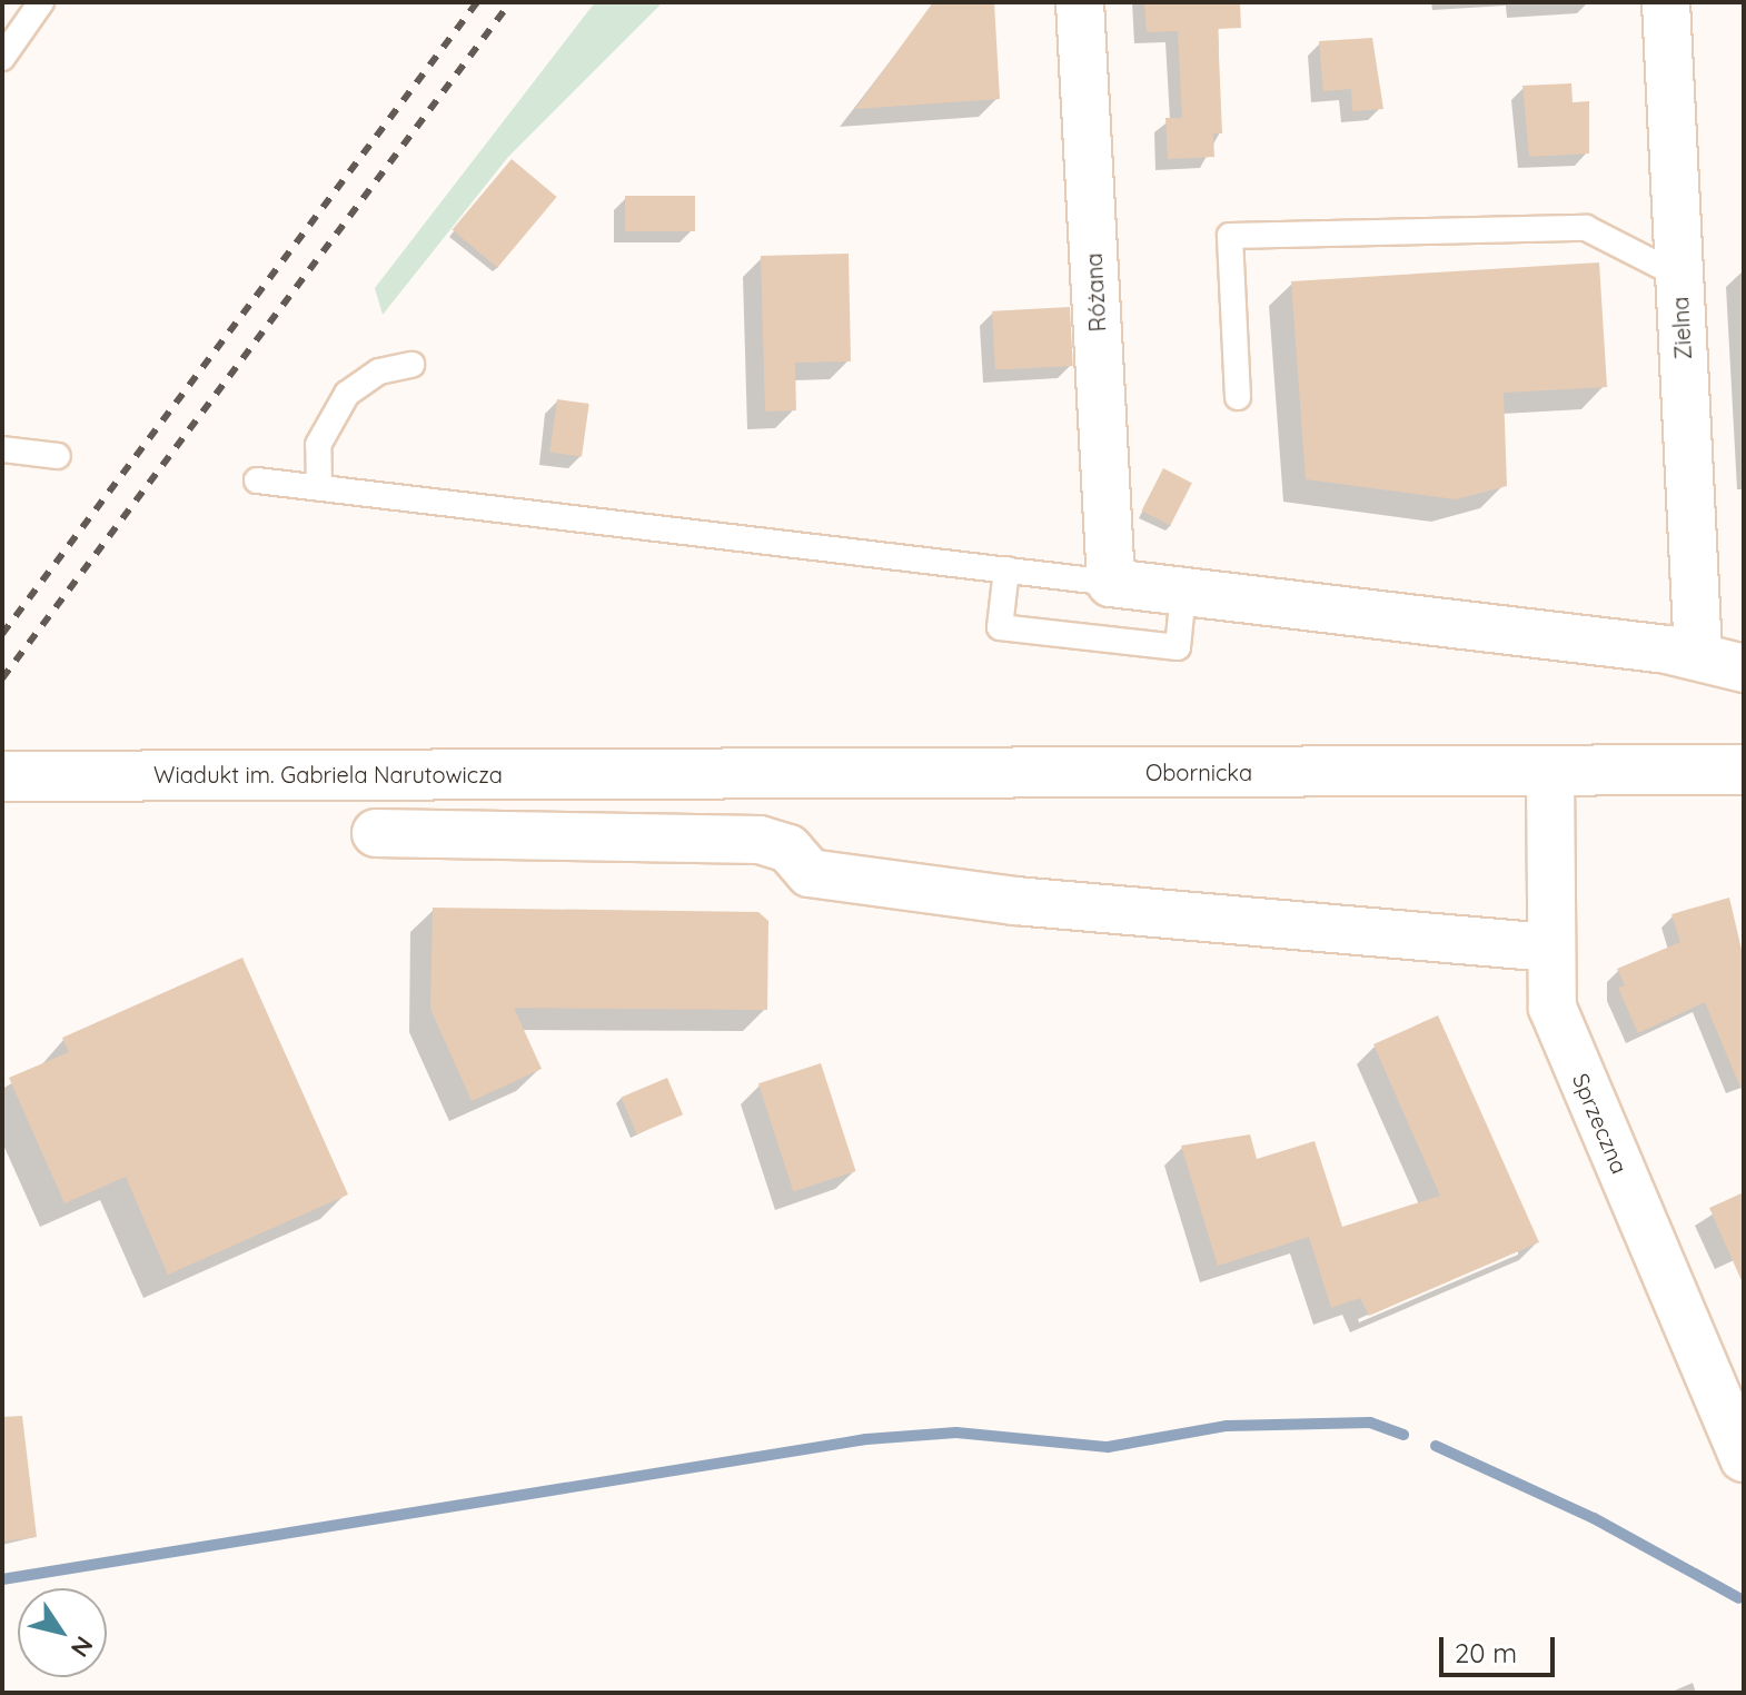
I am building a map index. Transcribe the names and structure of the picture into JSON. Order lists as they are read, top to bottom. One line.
{"streets":{"main road":["Obornicka","Wiadukt im. Gabriela Narutowicza"],"street":["Różana","Zielna","Sprzeczna"]},"crossings":[["Obornicka","Wiadukt im. Gabriela Narutowicza"],["Obornicka","Sprzeczna"]],"scale_bar":"20 m","north":"bottom right"}
